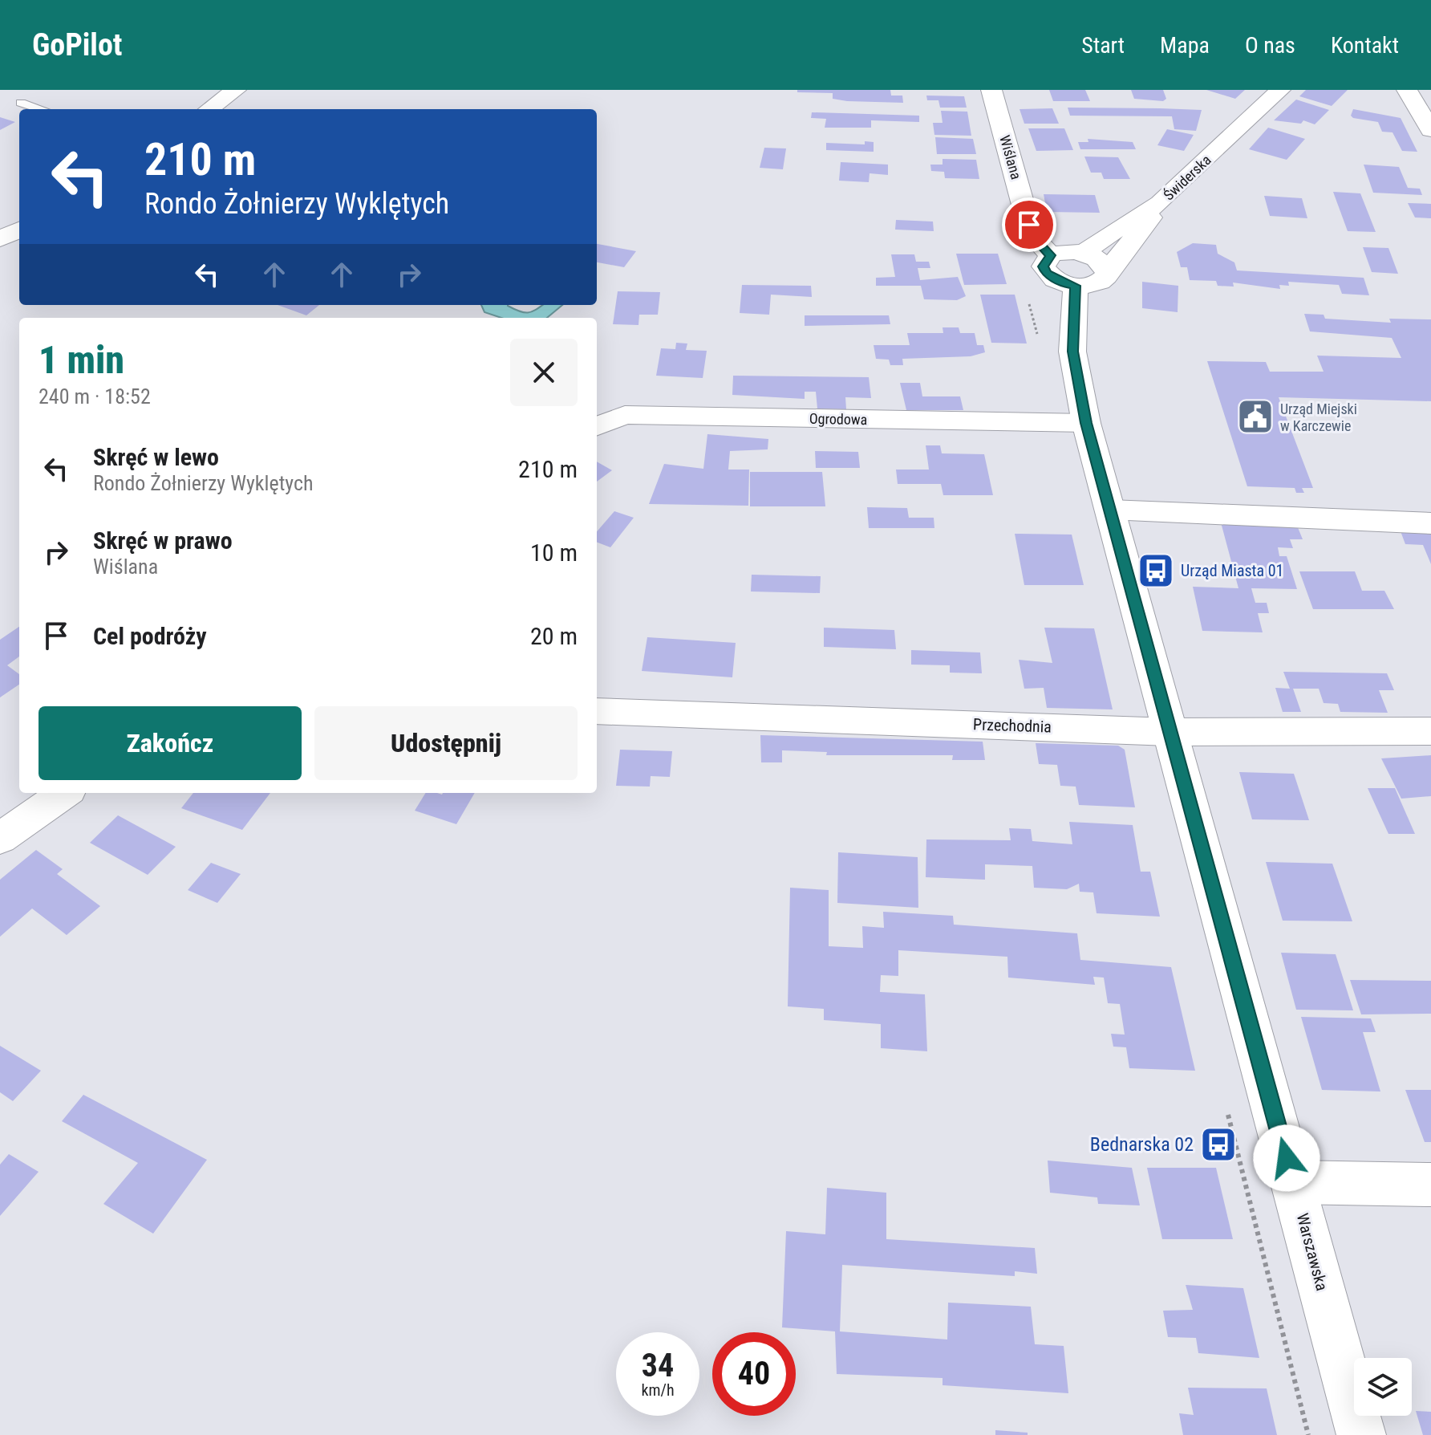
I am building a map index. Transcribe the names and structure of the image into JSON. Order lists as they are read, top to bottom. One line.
{"streets":{"street":["Wiślana","Świderska","Ogrodowa","Przechodnia","Warszawska"]},"crossings":[["Ogrodowa","Warszawska"],["Przechodnia","Warszawska"]],"places":{"public building":["Urząd Miejski w Karczewie"],"bus stop":["Urząd Miasta 01","Bednarska 02"]},"page":{"header":"GoPilot","nav":["Start","Mapa","O nas","Kontakt"],"turn":["210 m","Rondo Żołnierzy Wyklętych"],"heading":["1 min","240 m · 18:52"],"list":[{"name":"Skręć w lewo","note":"Rondo Żołnierzy Wyklętych","value":"210 m"},{"name":"Skręć w prawo","note":"Wiślana","value":"10 m"},{"name":"Cel podróży","value":"20 m"}],"buttons":["Zakończ","Udostępnij"],"speed":"34 km/h","limit":"40"}}
